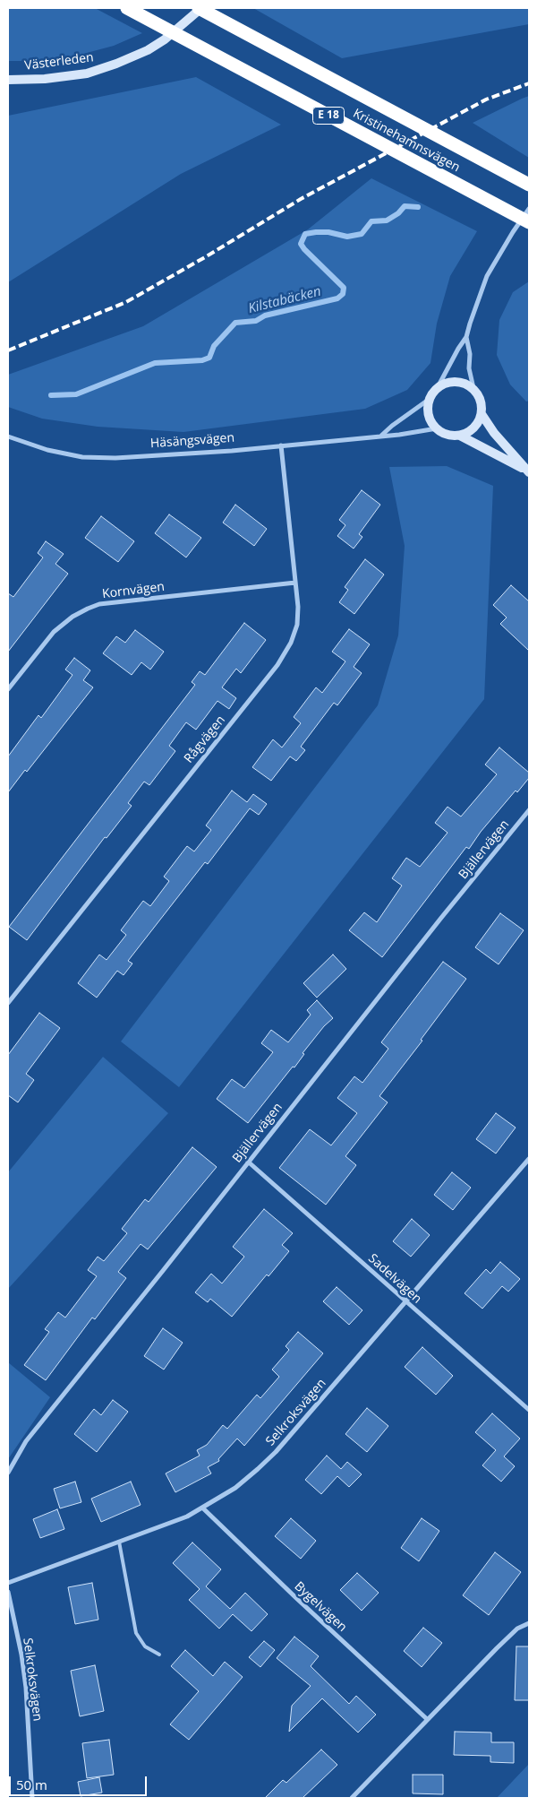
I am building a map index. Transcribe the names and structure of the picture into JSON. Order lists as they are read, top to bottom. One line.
{"streets":{"highway":["E 18","Kristinehamnsvägen"],"street":["Västerleden","Häsängsvägen","Kornvägen","Rågvägen","Bjällervägen","Sadelvägen","Selkroksvägen","Bygelvägen"]},"crossings":[["Västerleden","Kristinehamnsvägen"],["Häsängsvägen","Rågvägen"],["Kornvägen","Rågvägen"],["Bjällervägen","Sadelvägen"],["Sadelvägen","Selkroksvägen"],["Selkroksvägen","Bygelvägen"]],"water":["Kilstabäcken"],"scale_bar":"50 m"}
